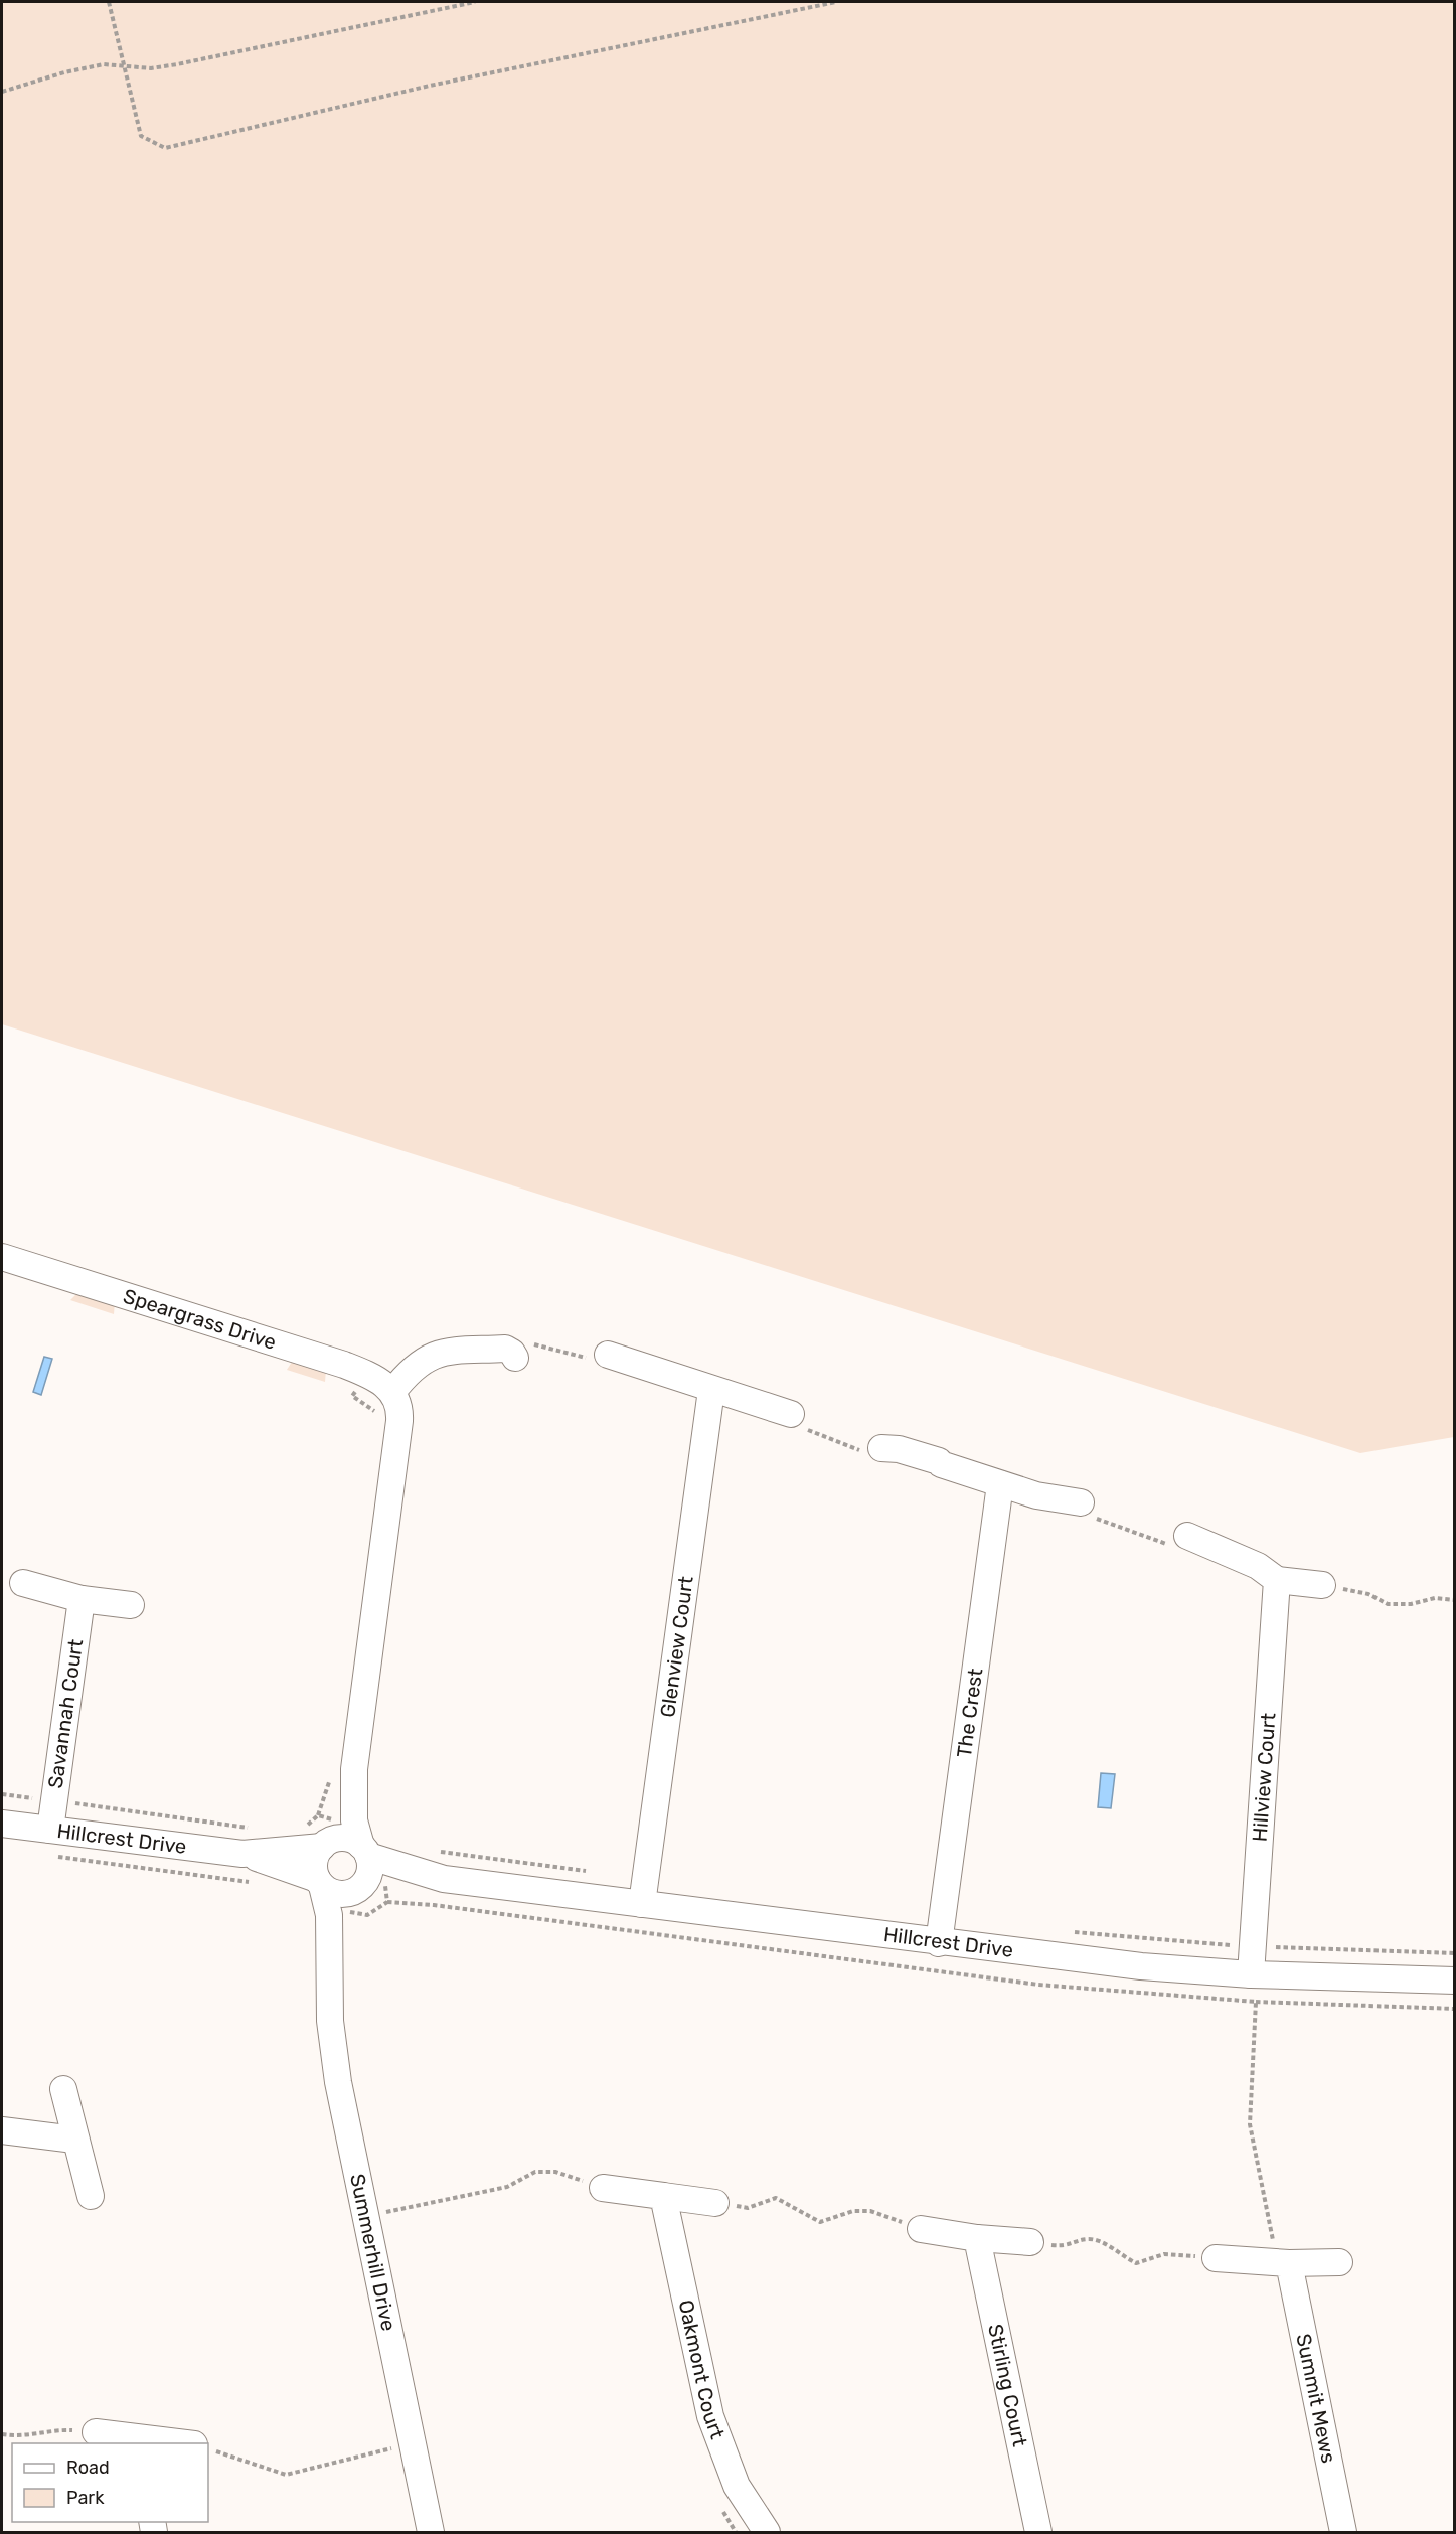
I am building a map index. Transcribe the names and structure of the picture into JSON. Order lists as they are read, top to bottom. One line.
{"streets":{"street":["Speargrass Drive","Glenview Court","Savannah Court","The Crest","Hillview Court","Hillcrest Drive","Summerhill Drive","Oakmont Court","Stirling Court","Summit Mews"]},"crossings":[["Glenview Court","Hillcrest Drive"],["Savannah Court","Hillcrest Drive"],["The Crest","Hillcrest Drive"],["Hillview Court","Hillcrest Drive"],["Hillcrest Drive","Summerhill Drive"]],"legend":["Road","Park"]}
